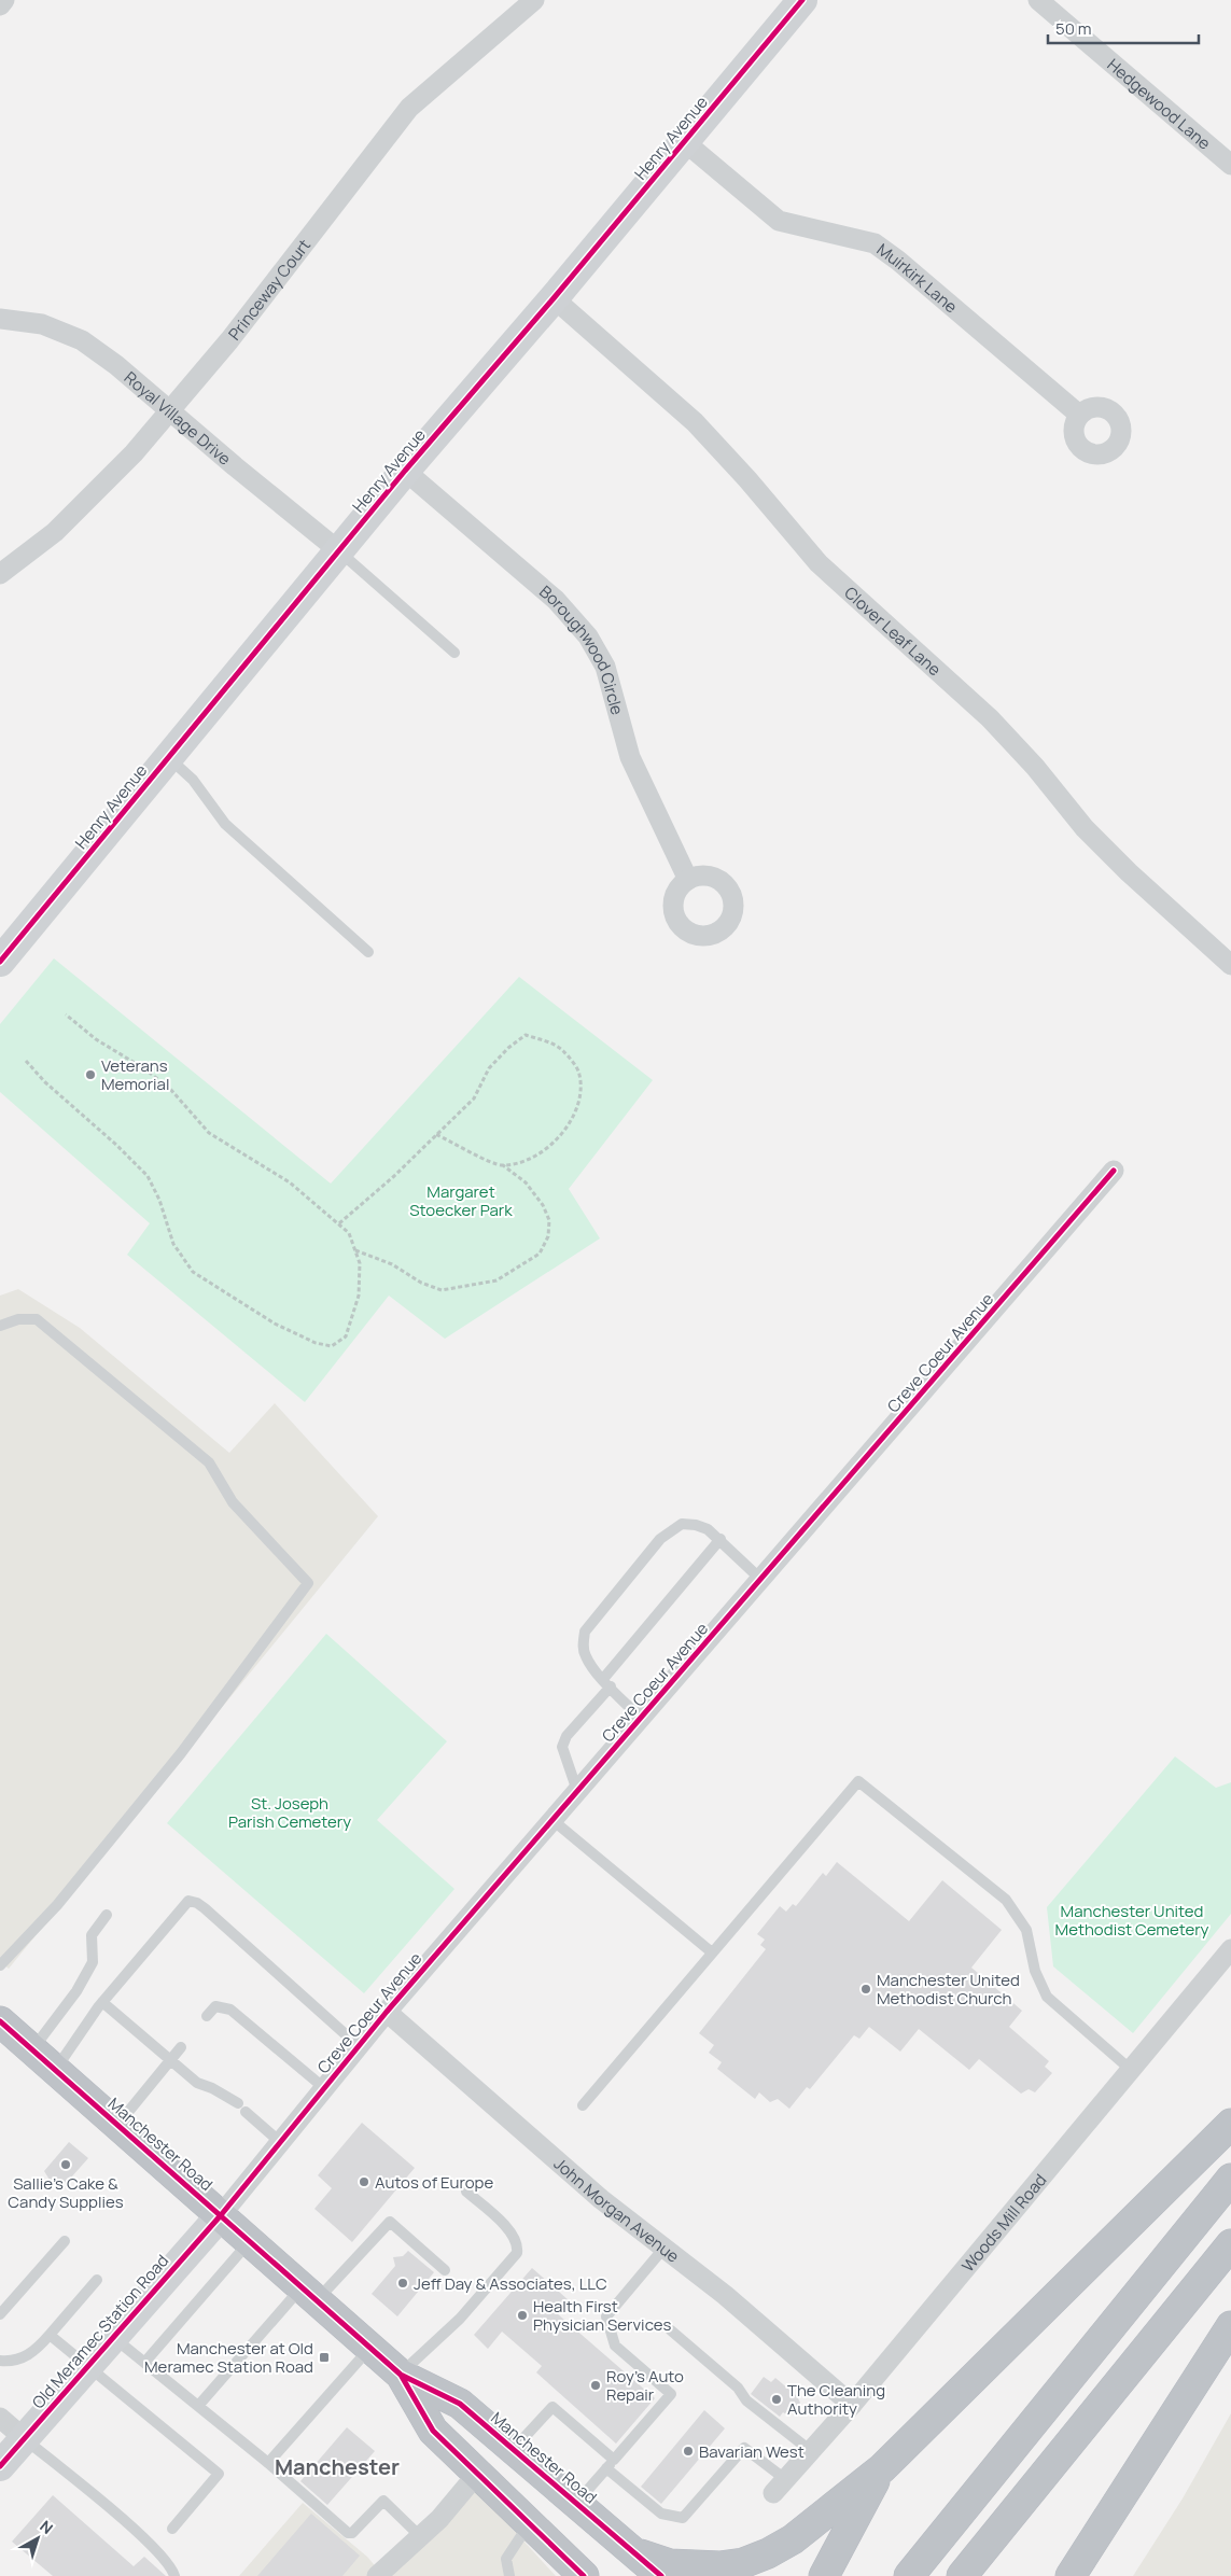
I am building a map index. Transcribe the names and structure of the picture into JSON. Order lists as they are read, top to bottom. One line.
{"streets":{"highway":["Manchester Road"],"street":["Hedgewood Lane","Henry Avenue","Muirkirk Lane","Princeway Court","Royal Village Drive","Clover Leaf Lane","Boroughwood Circle","Creve Coeur Avenue","John Morgan Avenue","Woods Mill Road","Old Meramec Station Road"]},"crossings":[["Henry Avenue","Muirkirk Lane"],["Henry Avenue","Royal Village Drive"],["Henry Avenue","Clover Leaf Lane"],["Henry Avenue","Boroughwood Circle"],["Princeway Court","Royal Village Drive"],["Creve Coeur Avenue","Manchester Road"],["Creve Coeur Avenue","John Morgan Avenue"],["Creve Coeur Avenue","Old Meramec Station Road"],["Manchester Road","Old Meramec Station Road"],["John Morgan Avenue","Woods Mill Road"]],"districts":["Manchester"],"parks":["Margaret Stoecker Park","St. Joseph Parish Cemetery","Manchester United Methodist Cemetery"],"places":{"other":["Veterans Memorial","Manchester United Methodist Church","Sallie's Cake & Candy Supplies","Autos of Europe","Jeff Day & Associates, LLC","Health First Physician Services","Roy's Auto Repair","The Cleaning Authority","Bavarian West"],"transit":["Manchester at Old Meramec Station Road"]},"scale_bar":"50 m","north":"top right"}
